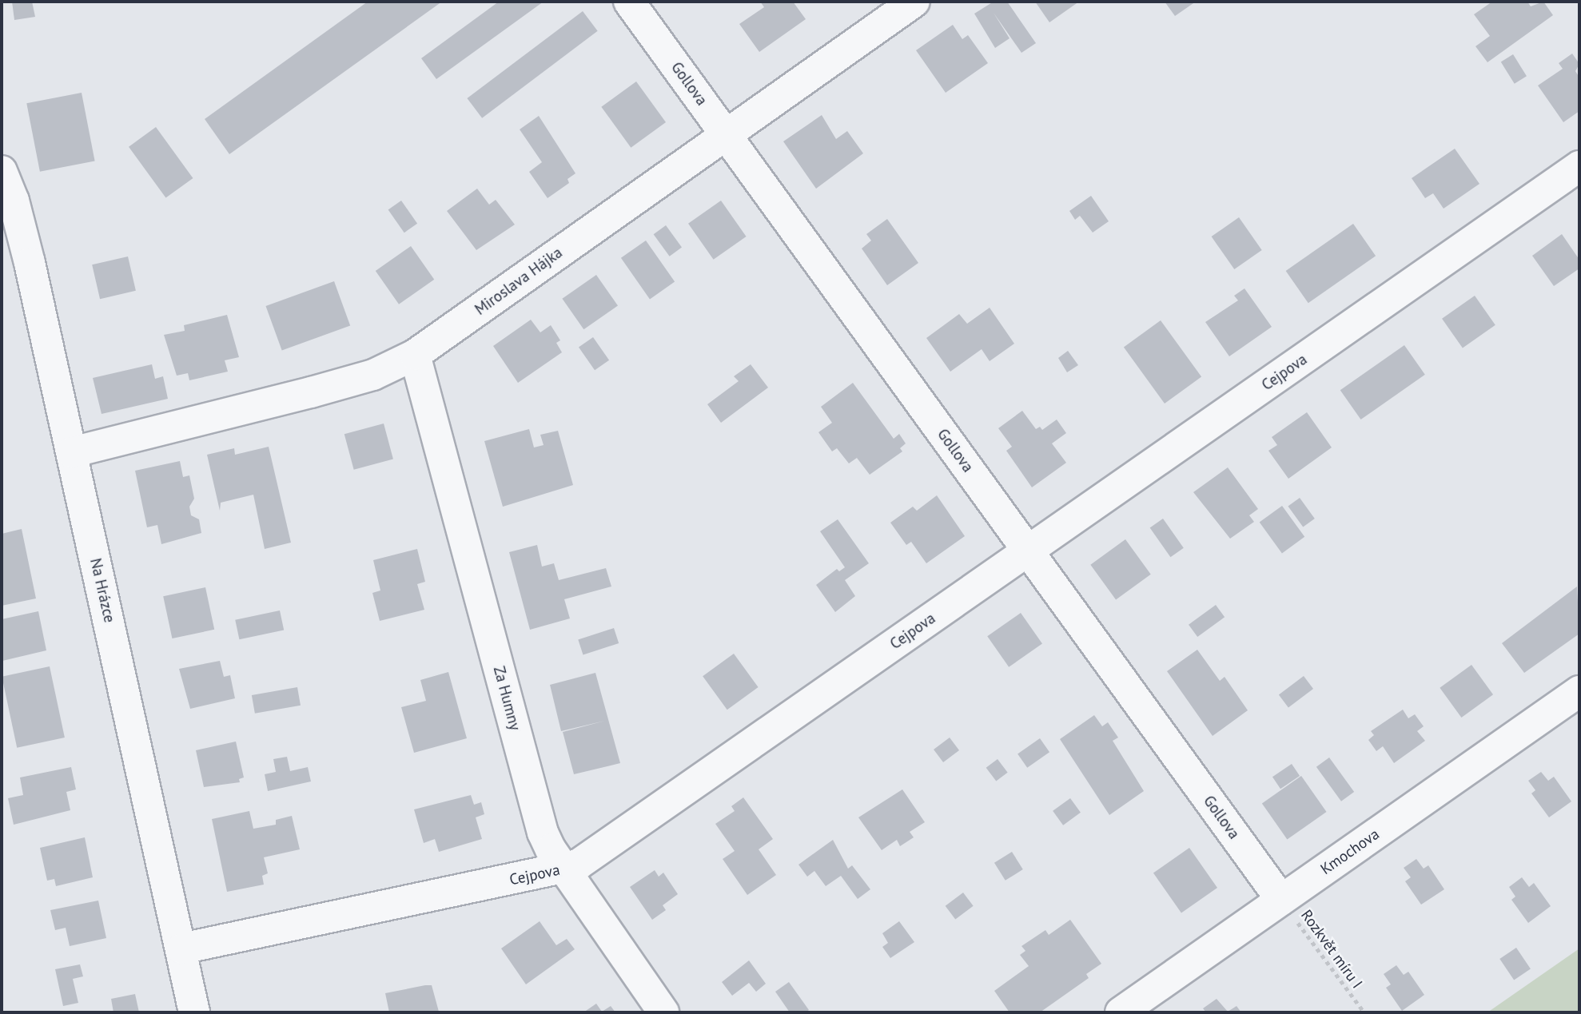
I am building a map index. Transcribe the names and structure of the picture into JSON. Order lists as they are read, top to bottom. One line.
{"streets":{"street":["Gollova","Miroslava Hájka","Cejpova","Na Hrázce","Za Humny","Kmochova"],"path":["Rozkvět míru I"]},"crossings":[["Gollova","Miroslava Hájka"],["Gollova","Cejpova"],["Gollova","Kmochova"],["Gollova","Rozkvět míru I"],["Miroslava Hájka","Na Hrázce"],["Miroslava Hájka","Za Humny"],["Cejpova","Na Hrázce"],["Cejpova","Za Humny"],["Kmochova","Rozkvět míru I"]]}
